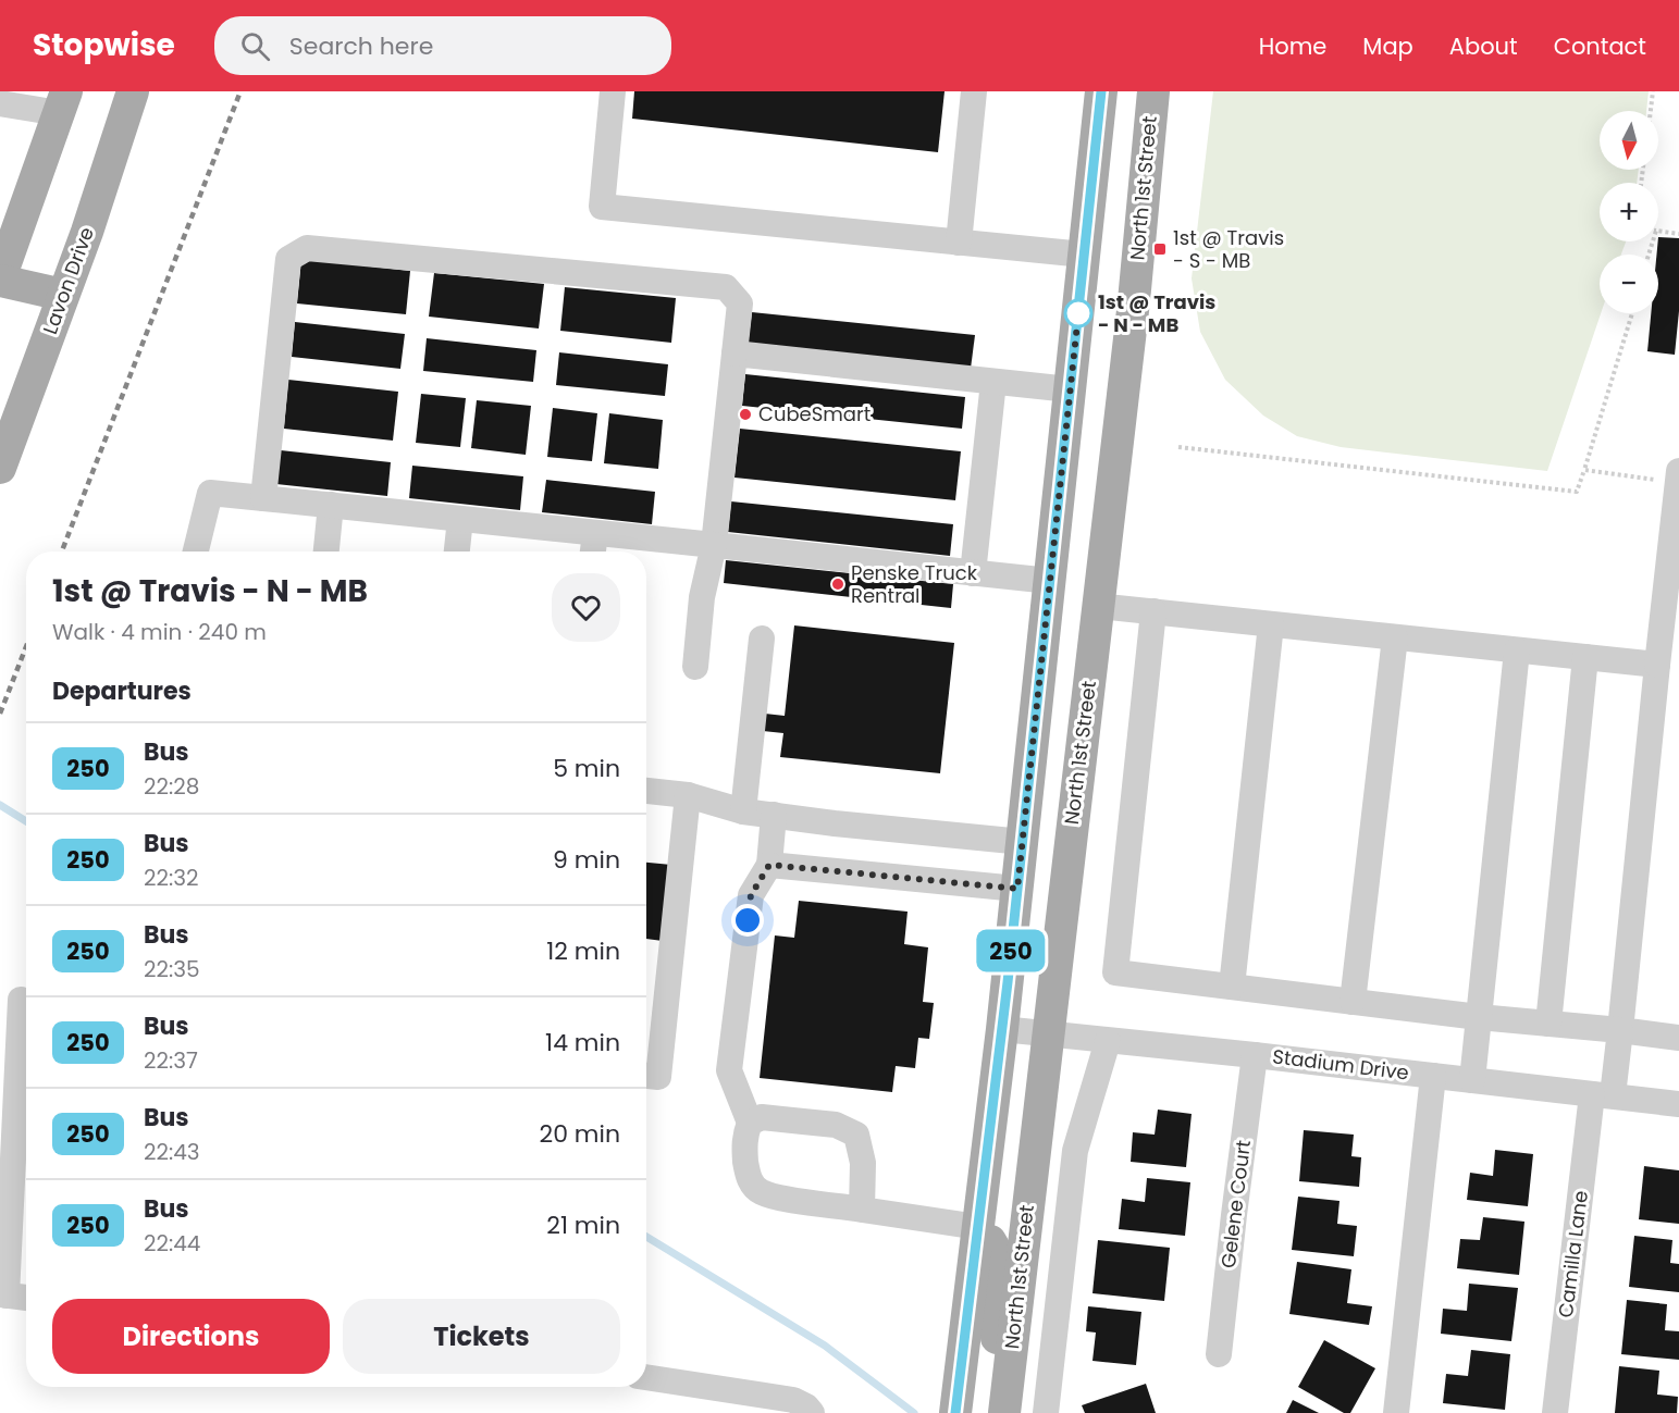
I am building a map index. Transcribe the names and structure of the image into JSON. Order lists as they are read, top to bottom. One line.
{"streets":{"main road":["North 1st Street","Lavon Drive"],"street":["Stadium Drive","Gelene Court","Camilla Lane"]},"crossings":[["North 1st Street","Stadium Drive"],["Stadium Drive","Gelene Court"],["Stadium Drive","Camilla Lane"]],"places":{"transit":["1st @ Travis - S - MB"],"other":["1st @ Travis - N - MB","CubeSmart","Penske Truck Rentral"]},"lines":["bus line 250"],"north":"bottom","page":{"header":"Stopwise","search":"Search here","nav":["Home","Map","About","Contact"],"on_map":"250","map_buttons":["+","−"],"heading":[["1st @ Travis - N - MB","Walk · 4 min · 240 m"],"Departures"],"list":[{"mark":"250","name":"Bus","note":"22:28","value":"5 min"},{"mark":"250","name":"Bus","note":"22:32","value":"9 min"},{"mark":"250","name":"Bus","note":"22:35","value":"12 min"},{"mark":"250","name":"Bus","note":"22:37","value":"14 min"},{"mark":"250","name":"Bus","note":"22:43","value":"20 min"},{"mark":"250","name":"Bus","note":"22:44","value":"21 min"}],"buttons":["Directions","Tickets"]}}
